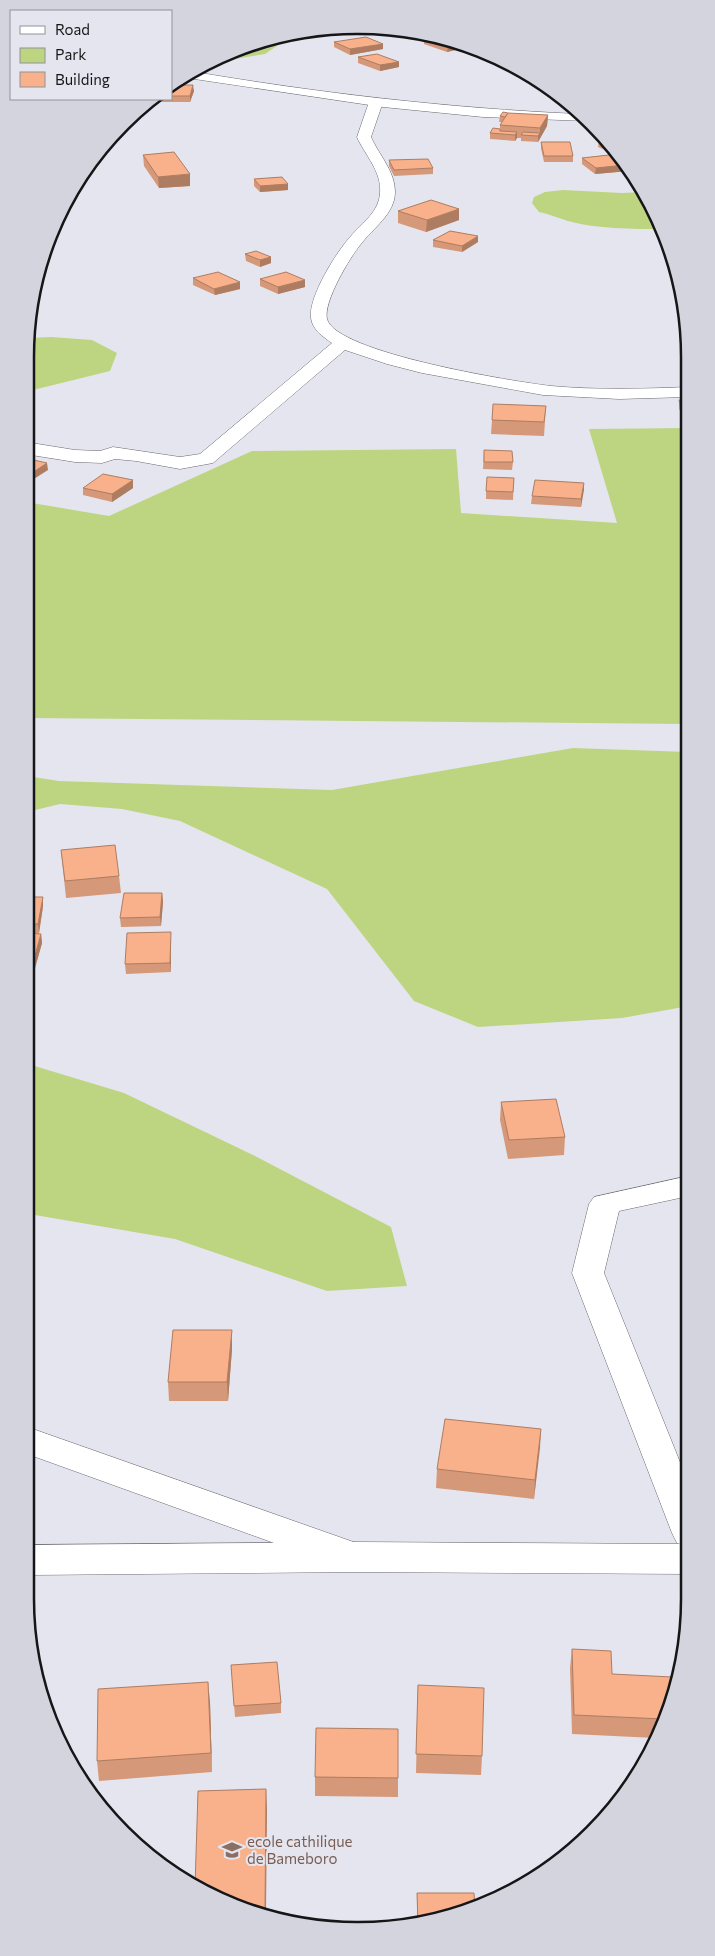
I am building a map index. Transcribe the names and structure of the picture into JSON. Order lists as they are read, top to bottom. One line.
{"places":{"school or university":["ecole cathilique de Bameboro"]},"legend":["Road","Park","Building"]}
